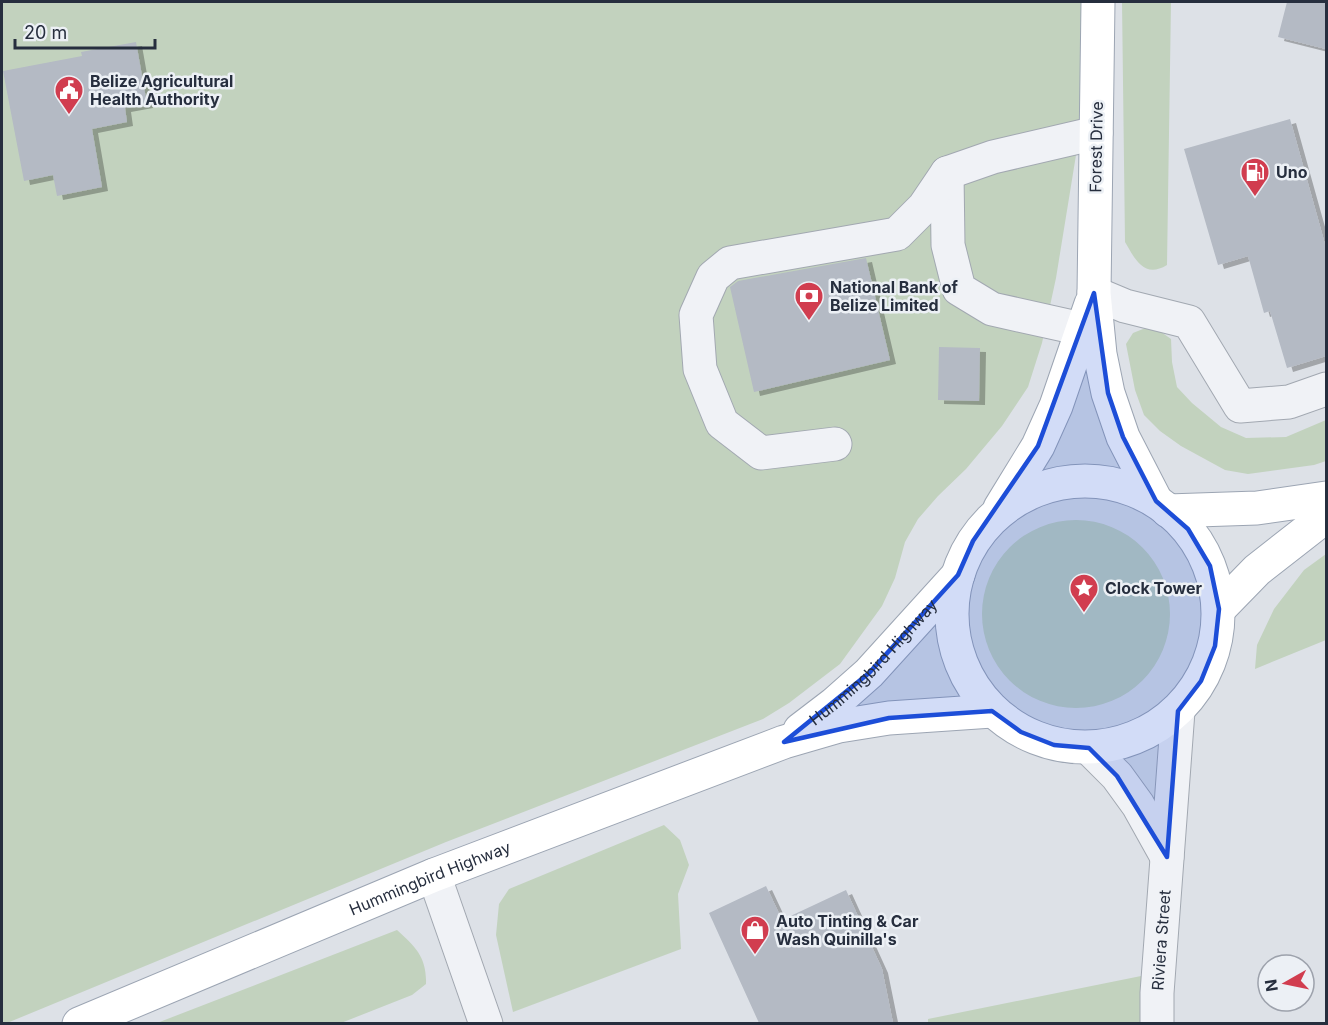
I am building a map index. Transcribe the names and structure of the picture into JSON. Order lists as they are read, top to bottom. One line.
{"streets":{"main road":["Forest Drive","Hummingbird Highway"],"street":["Riviera Street"]},"places":{"public building":["Belize Agricultural Health Authority"],"fuel station":["Uno"],"bank":["National Bank of Belize Limited"],"place":["Clock Tower"],"shop":["Auto Tinting & Car Wash Quinilla's"]},"scale_bar":"20 m","north":"left"}
